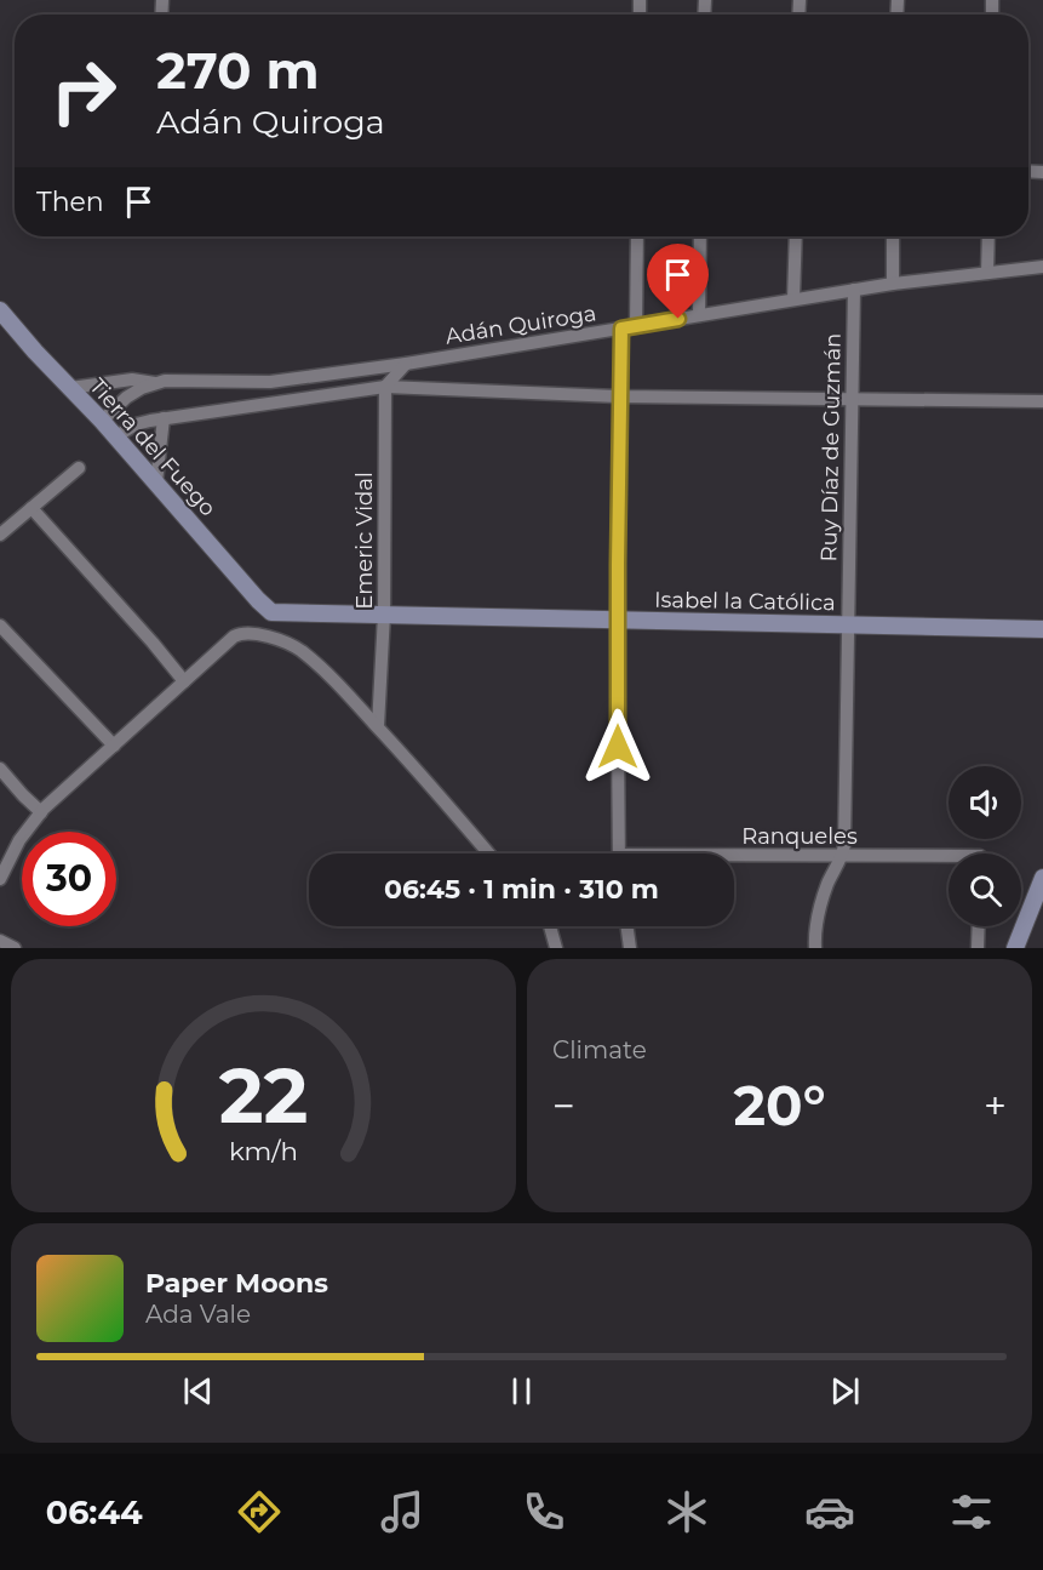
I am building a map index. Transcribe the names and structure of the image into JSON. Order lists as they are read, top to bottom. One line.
{"streets":{"main road":["Tierra del Fuego","Isabel la Católica"],"street":["Adán Quiroga","Ruy Díaz de Guzmán","Emeric Vidal","Ranqueles"]},"crossings":[["Adán Quiroga","Tierra del Fuego"],["Adán Quiroga","Ruy Díaz de Guzmán"],["Tierra del Fuego","Isabel la Católica"],["Ruy Díaz de Guzmán","Isabel la Católica"],["Ruy Díaz de Guzmán","Ranqueles"],["Emeric Vidal","Isabel la Católica"]],"page":{"turn":["270 m","Adán Quiroga"],"then":"Then","limit":"30","trip":"06:45 · 1 min · 310 m","tile":"Climate","heat":["−","20°","+"],"song":["Paper Moons","Ada Vale"],"tabs":"06:44","gauge":["22","km/h"]}}
